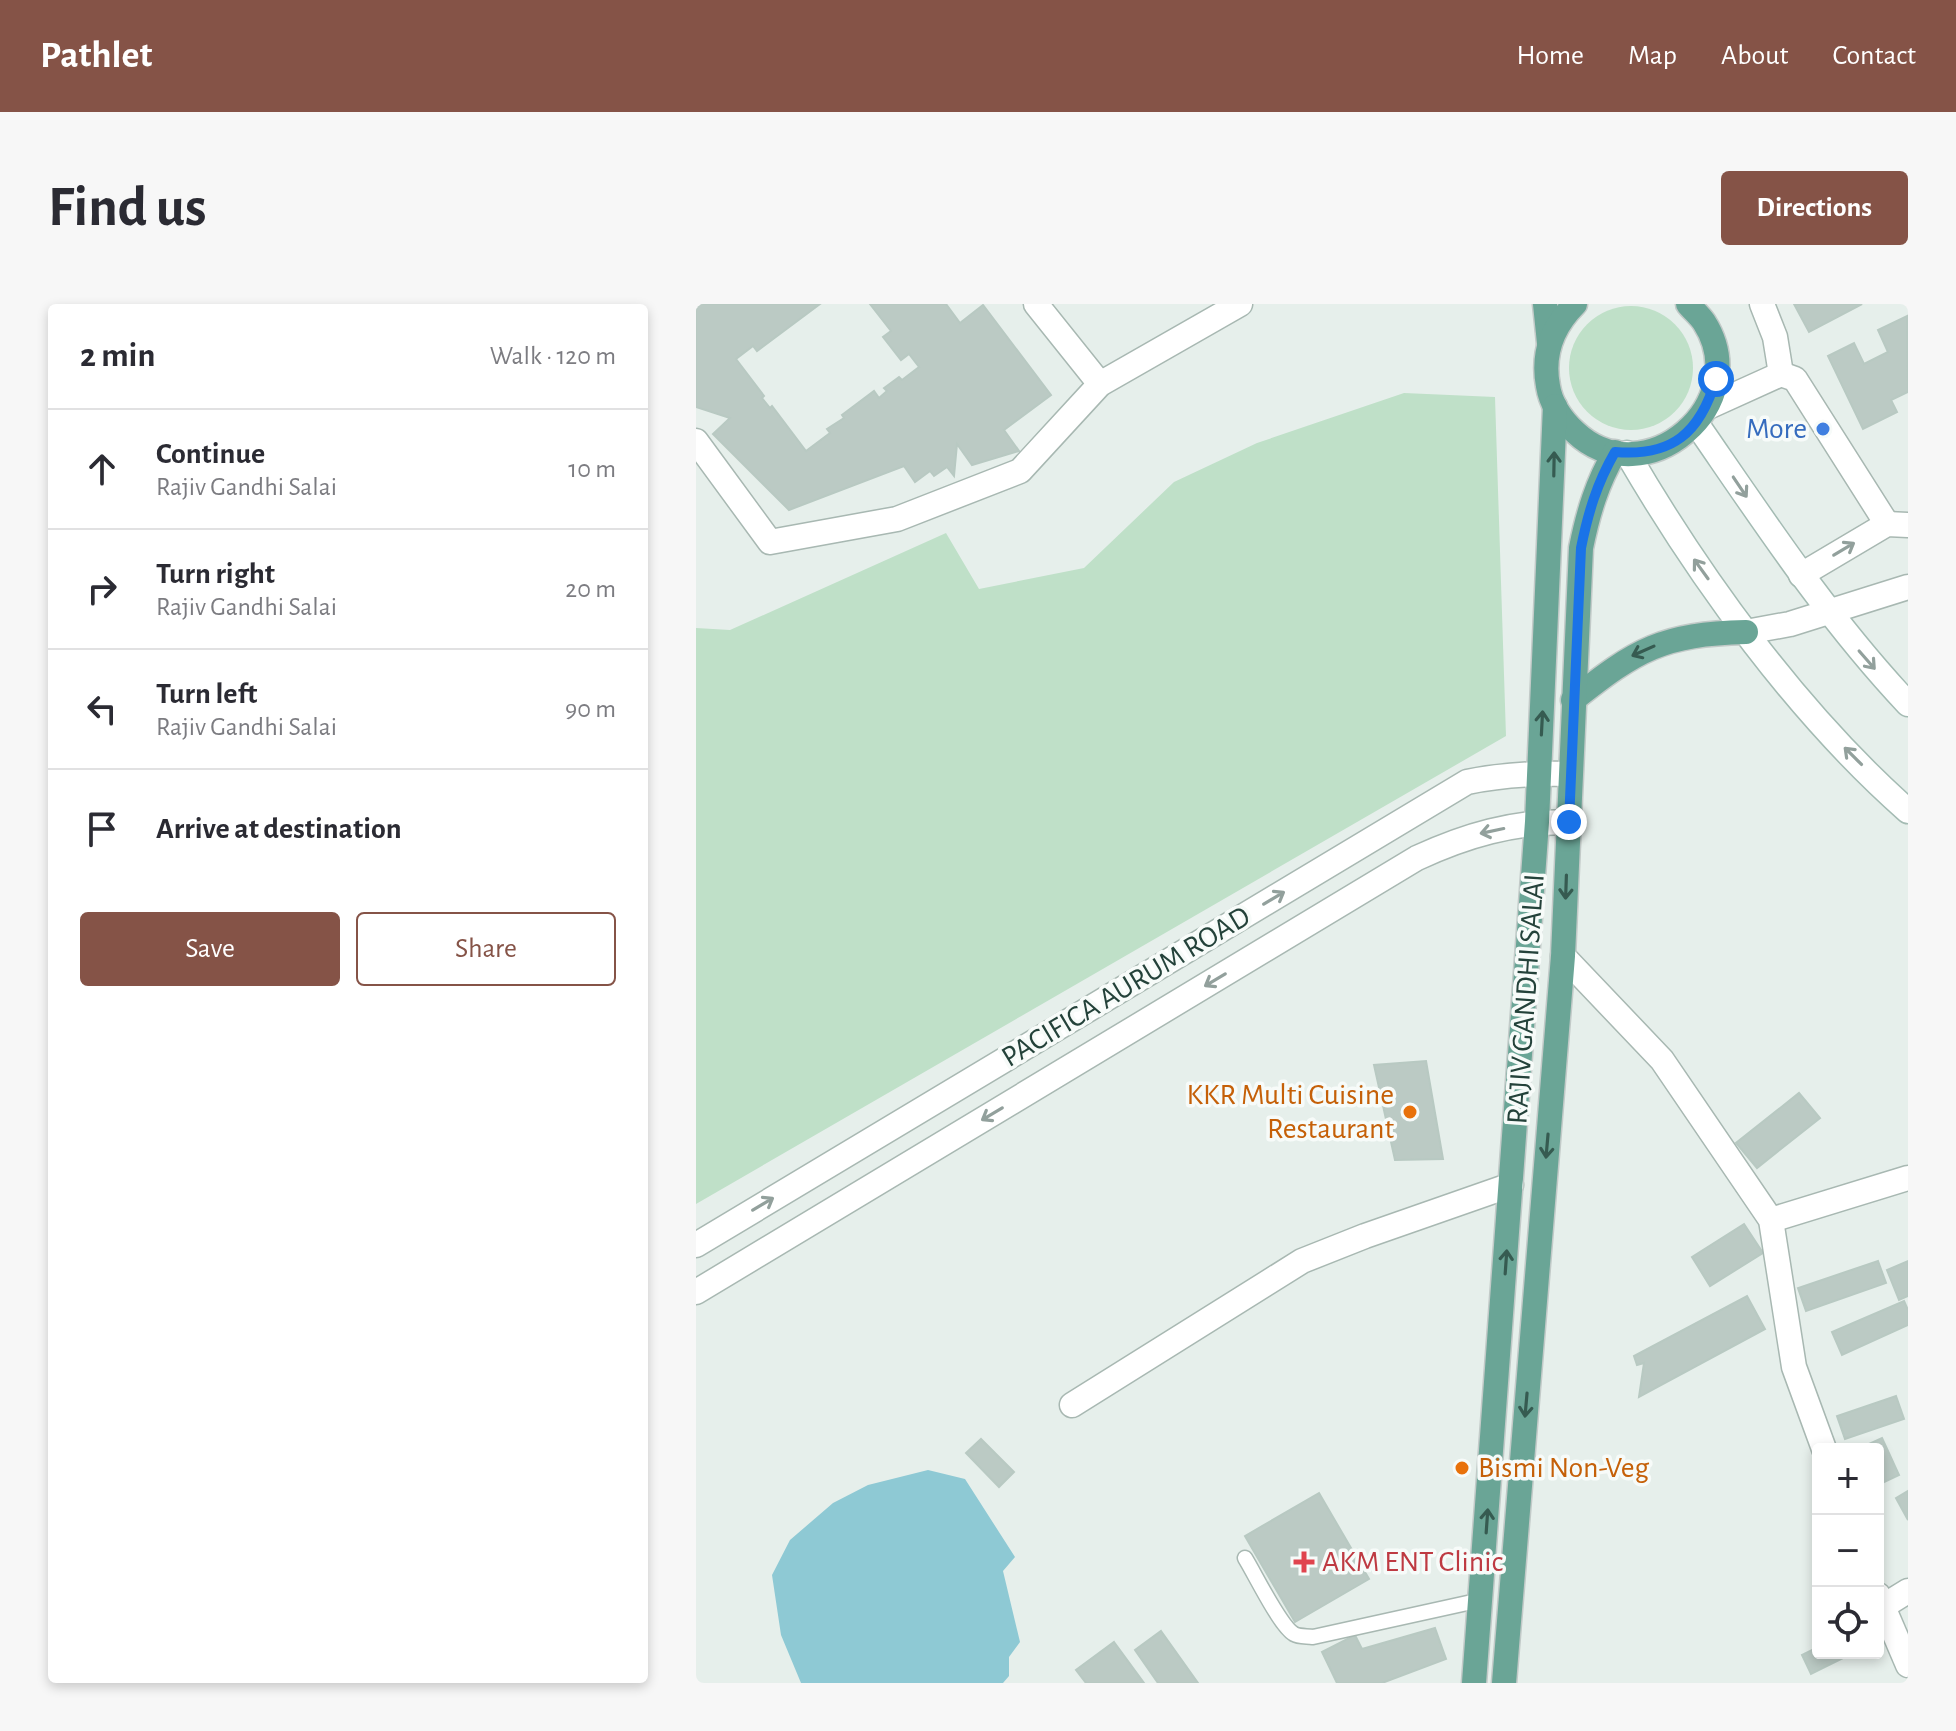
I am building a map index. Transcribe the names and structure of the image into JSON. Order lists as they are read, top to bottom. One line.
{"streets":{"main road":["RAJIV GANDHI SALAI"],"street":["PACIFICA AURUM ROAD"]},"crossings":[["PACIFICA AURUM ROAD","RAJIV GANDHI SALAI"]],"places":{"other":["More","KKR Multi Cuisine Restaurant","Bismi Non-Veg"],"health":["AKM ENT Clinic"]},"page":{"header":"Pathlet","nav":["Home","Map","About","Contact"],"buttons":["Directions",["Save","Share"]],"title":"Find us","heading":["2 min","Walk · 120 m"],"list":[["Continue","Rajiv Gandhi Salai","10 m"],["Turn right","Rajiv Gandhi Salai","20 m"],["Turn left","Rajiv Gandhi Salai","90 m"],"Arrive at destination"],"map_buttons":["+","−"]}}
